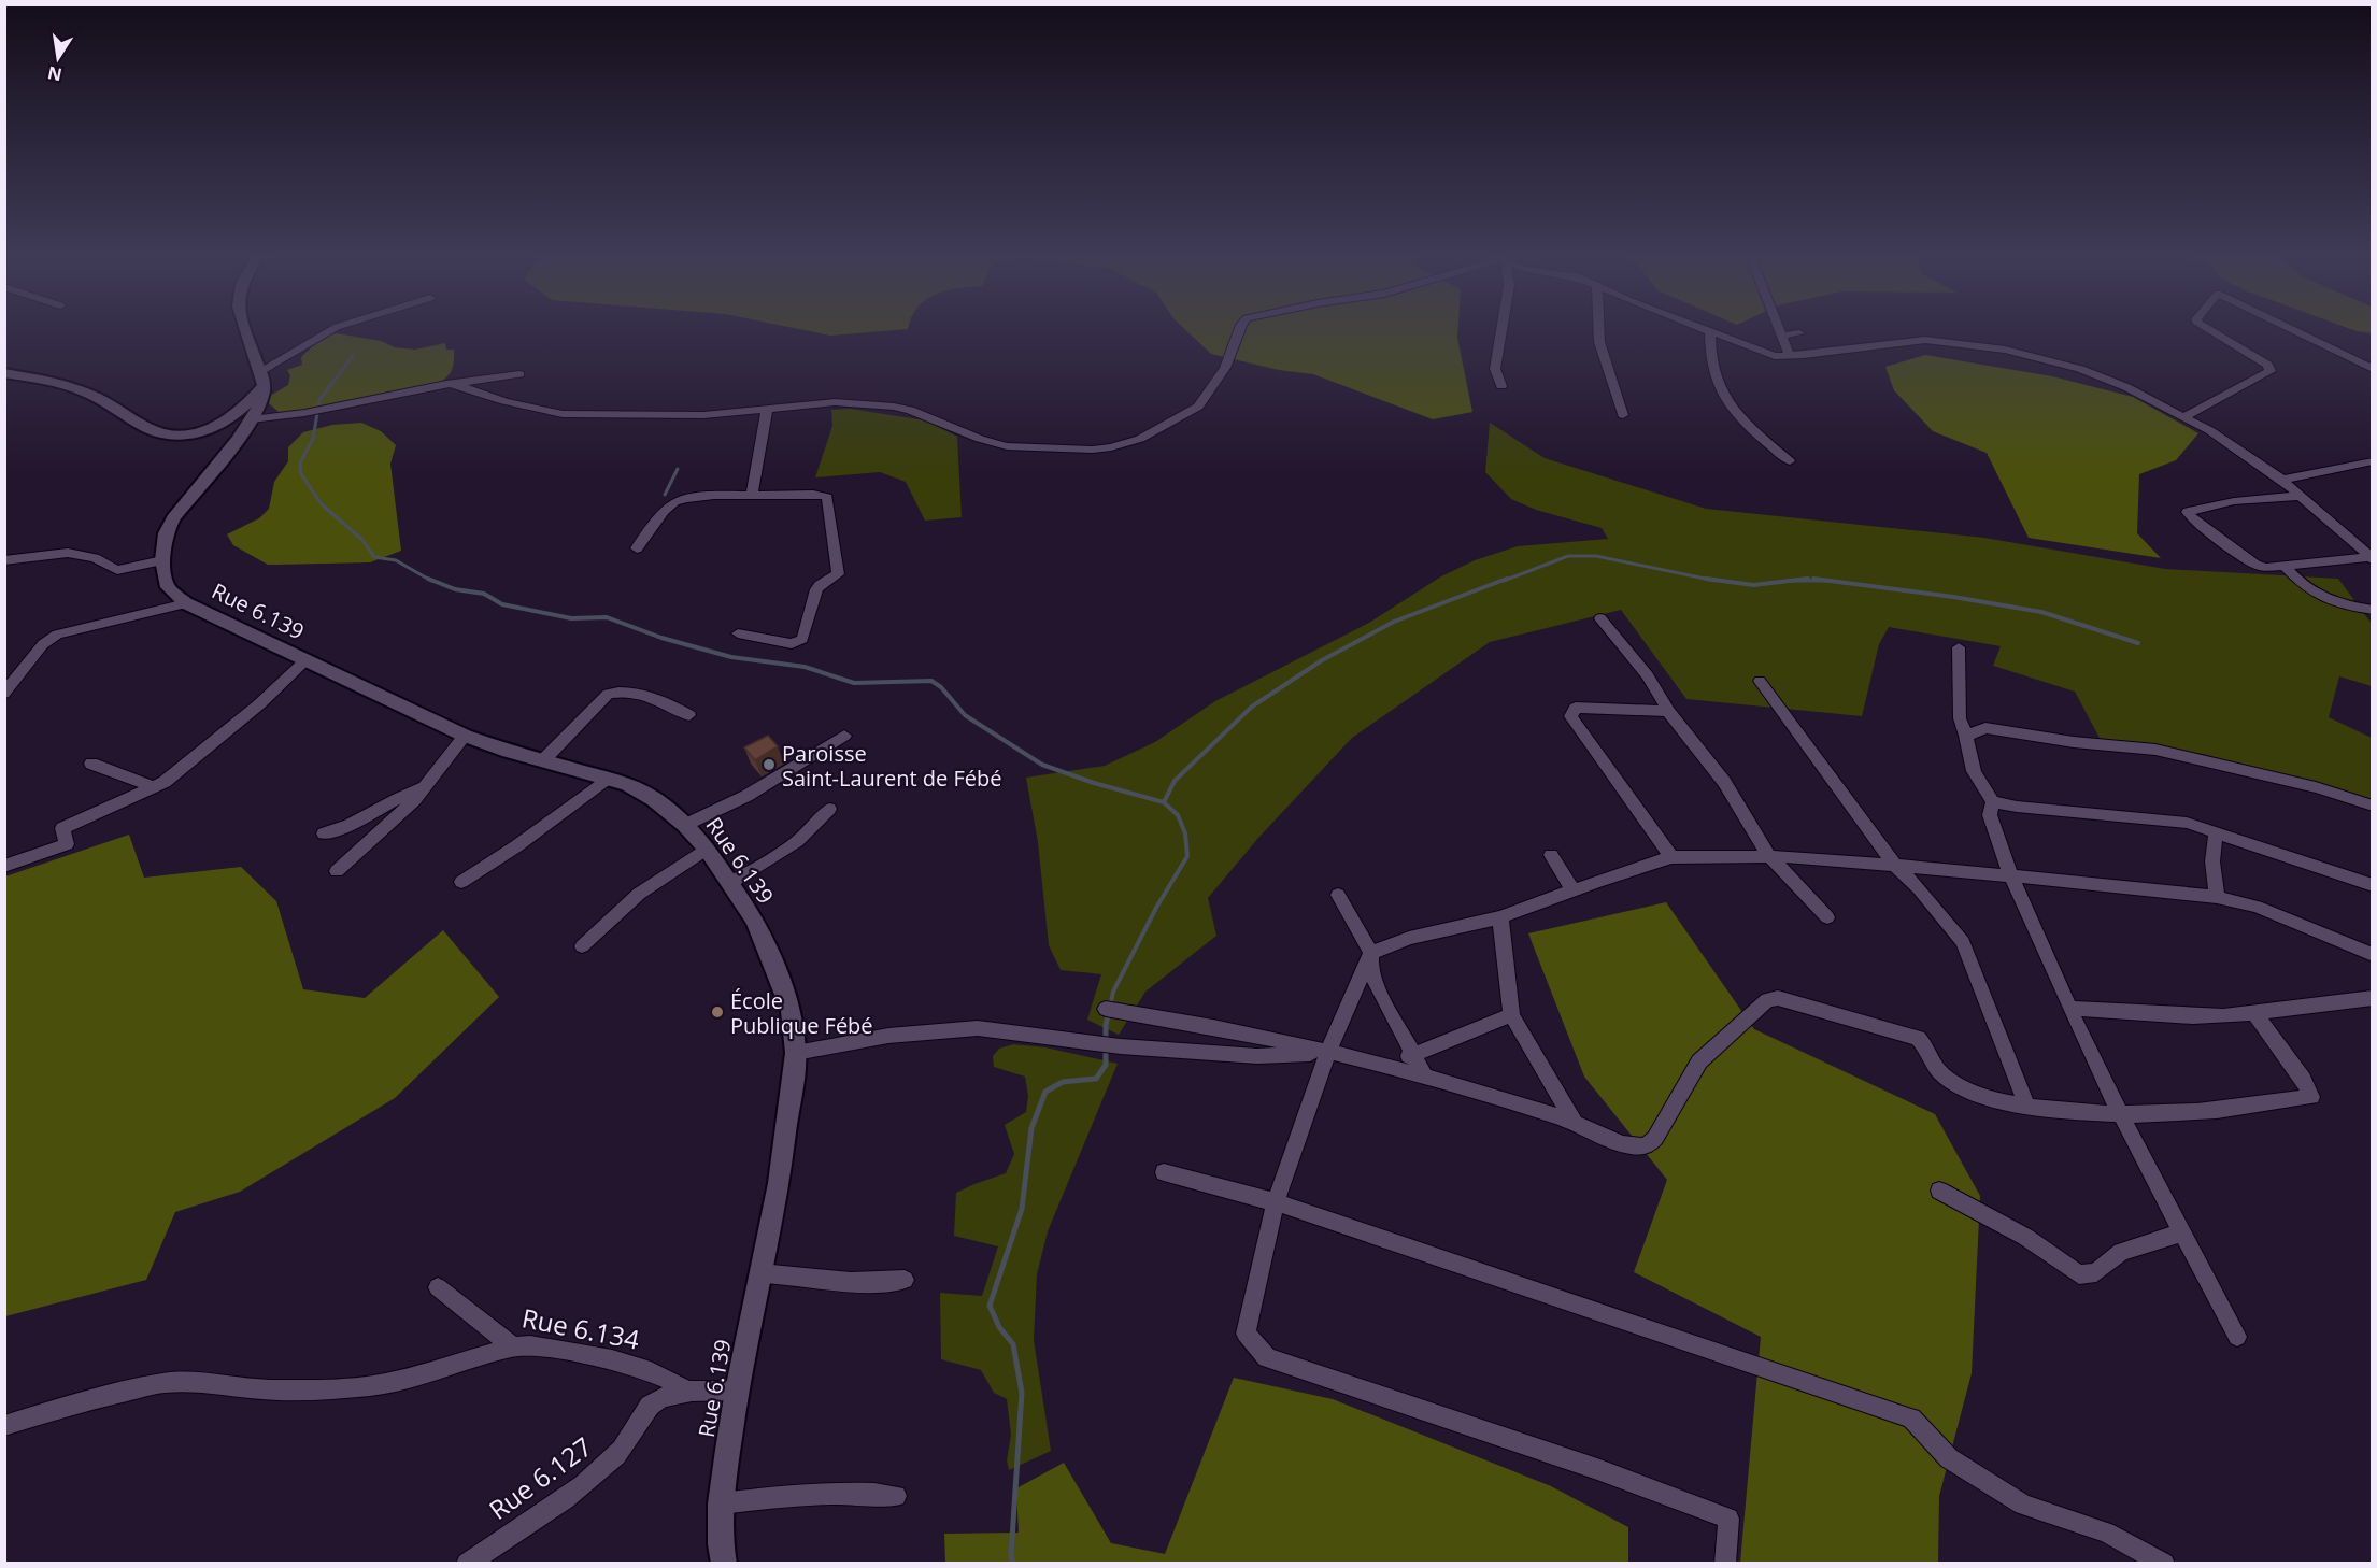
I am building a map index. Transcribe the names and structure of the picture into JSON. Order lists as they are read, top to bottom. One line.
{"streets":{"street":["Rue 6.139","Rue 6.134","Rue 6.127"]},"crossings":[["Rue 6.139","Rue 6.127"],["Rue 6.134","Rue 6.127"]],"places":["Paroisse Saint-Laurent de Fébé","École Publique Fébé"],"north":"bottom"}
